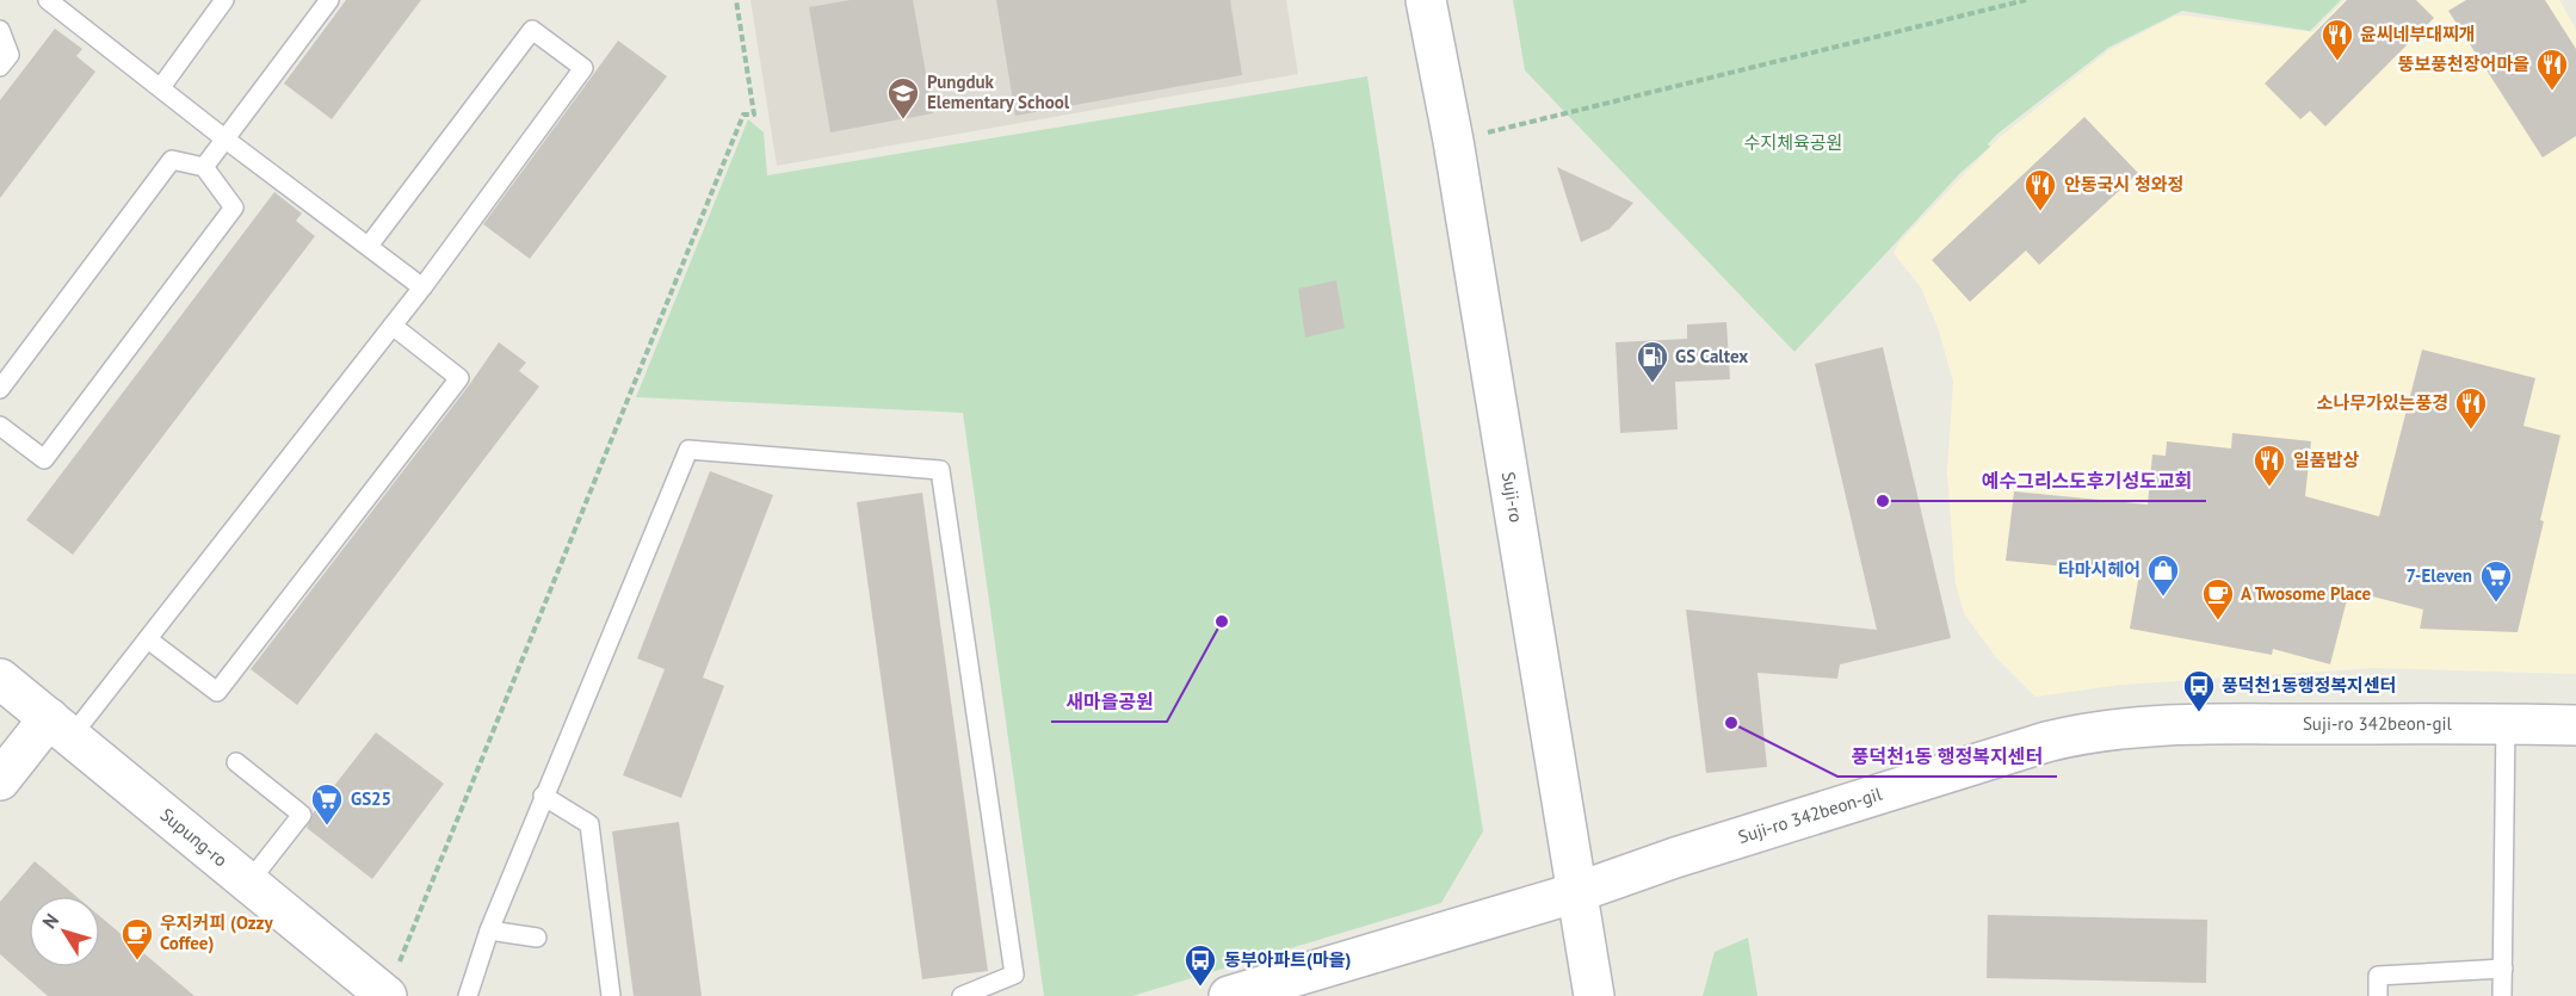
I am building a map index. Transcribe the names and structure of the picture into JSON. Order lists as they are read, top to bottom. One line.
{"streets":{"street":["Suji-ro","Suji-ro 342beon-gil","Supung-ro"]},"crossings":[["Suji-ro","Suji-ro 342beon-gil"]],"parks":["수지체육공원"],"places":{"restaurant":["윤씨네부대찌개","뚱보풍천장어마을","안동국시 청와정","소나무가있는풍경","일품밥상"],"school or university":["Pungduk Elementary School"],"fuel station":["GS Caltex"],"other":["예수그리스도후기성도교회","새마을공원","풍덕천1동 행정복지센터"],"shop":["타마시헤어"],"supermarket":["7-Eleven","GS25"],"cafe":["A Twosome Place","우지커피 (Ozzy Coffee)"],"bus stop":["풍덕천1동행정복지센터","동부아파트(마을)"]},"north":"top left"}
